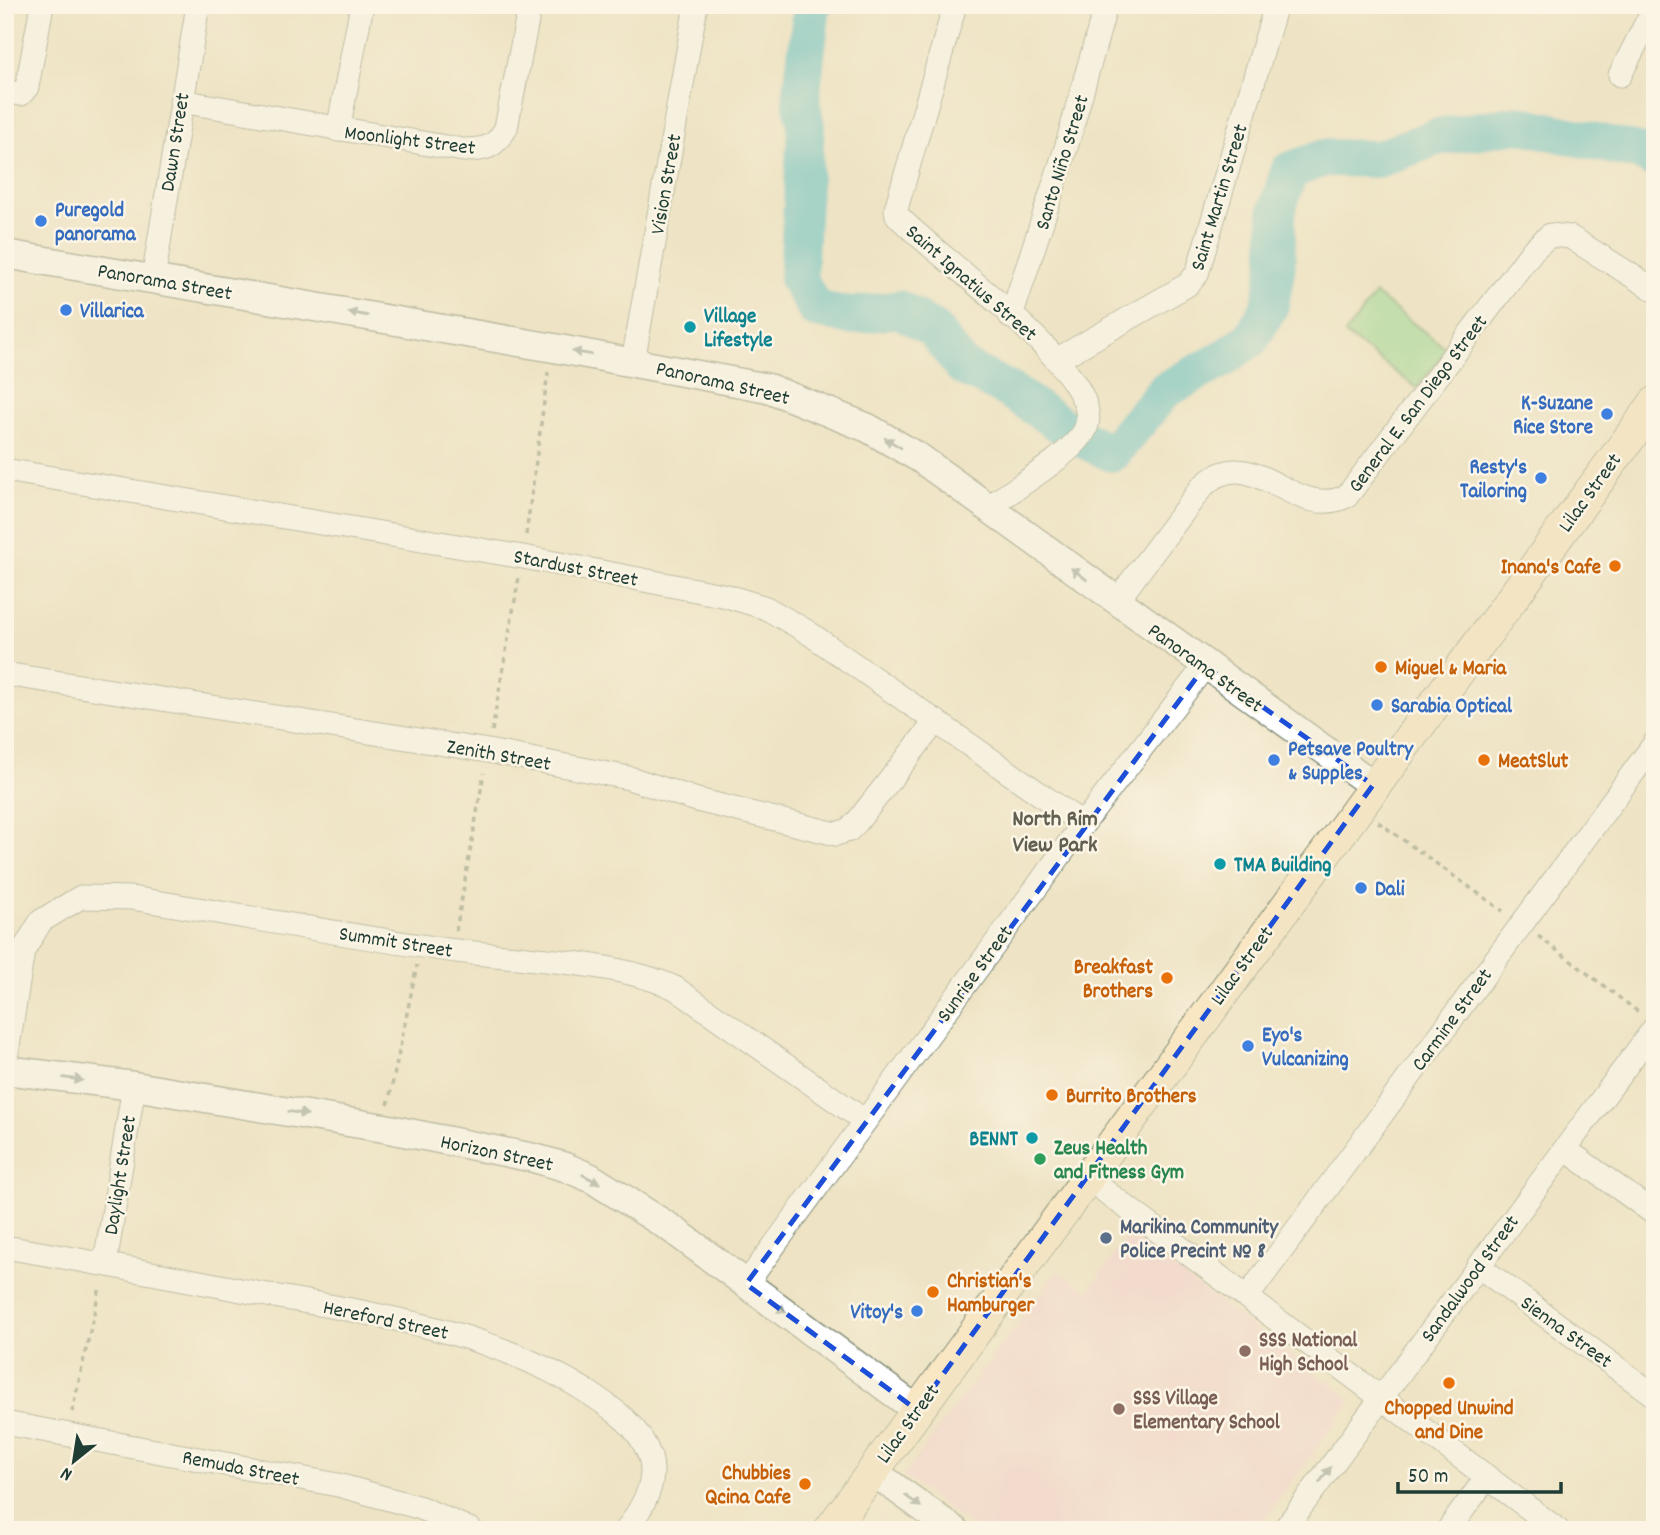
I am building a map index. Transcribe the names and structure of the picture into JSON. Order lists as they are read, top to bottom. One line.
{"streets":{"main road":["Lilac Street"],"street":["Moonlight Street","Dawn Street","Santo Niño Street","Vision Street","Saint Martin Street","Panorama Street","Saint Ignatius Street","General E. San Diego Street","Stardust Street","Zenith Street","Summit Street","Sunrise Street","Carmine Street","Horizon Street","Daylight Street","Sandalwood Street","Hereford Street","Sienna Street","Remuda Street"]},"crossings":[["Moonlight Street","Dawn Street"],["Dawn Street","Panorama Street"],["Santo Niño Street","Saint Ignatius Street"],["Vision Street","Panorama Street"],["Saint Martin Street","Saint Ignatius Street"],["Panorama Street","Saint Ignatius Street"],["Panorama Street","General E. San Diego Street"],["Panorama Street","Lilac Street"],["Panorama Street","Sunrise Street"],["Lilac Street","Horizon Street"],["Stardust Street","Zenith Street"],["Stardust Street","Sunrise Street"],["Summit Street","Sunrise Street"],["Sunrise Street","Horizon Street"],["Horizon Street","Daylight Street"],["Daylight Street","Hereford Street"],["Sandalwood Street","Sienna Street"]],"one_way":["Panorama Street","Horizon Street"],"districts":["North Rim View Park"],"places":["Puregold panorama","Villarica","Village Lifestyle","K-Suzane Rice Store","Resty's Tailoring","Inana's Cafe","Miguel & Maria","Sarabia Optical","Petsave Poultry & Supples","MeatSlut","TMA Building","Dali","Breakfast Brothers","Eyo's Vulcanizing","Burrito Brothers","BENNT","Zeus Health and Fitness Gym","Marikina Community Police Precint № 8","Christian's Hamburger","Vitoy's","SSS National High School","Chopped Unwind and Dine","SSS Village Elementary School","Chubbies Qcina Cafe"],"scale_bar":"50 m","north":"bottom left"}
